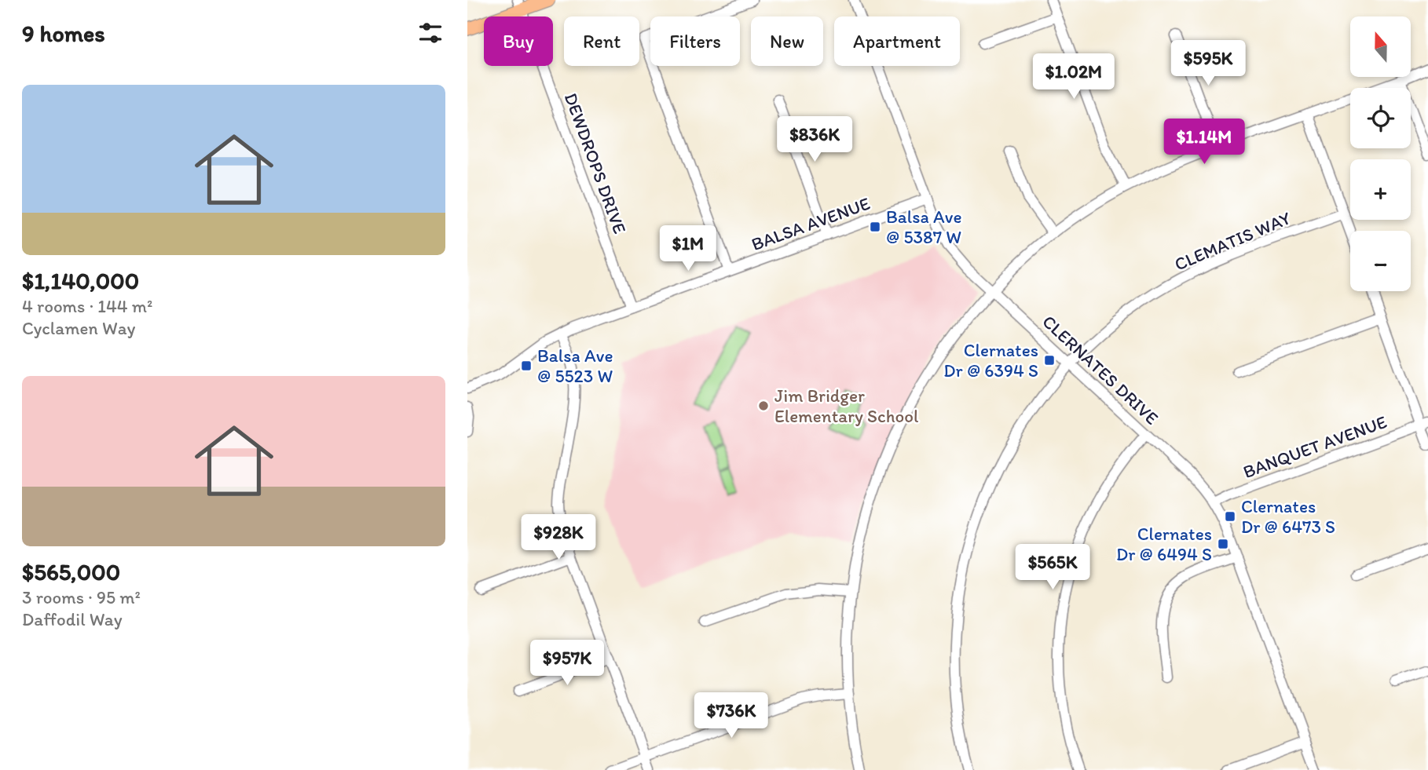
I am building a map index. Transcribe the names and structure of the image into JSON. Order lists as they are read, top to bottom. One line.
{"streets":{"street":["DEWDROPS DRIVE","BALSA AVENUE","CLEMATIS WAY","CLERNATES DRIVE","BANQUET AVENUE"]},"crossings":[["DEWDROPS DRIVE","BALSA AVENUE"],["BALSA AVENUE","CLERNATES DRIVE"],["CLEMATIS WAY","CLERNATES DRIVE"],["CLERNATES DRIVE","BANQUET AVENUE"]],"places":{"transit":["Balsa Ave @ 5387 W","Clernates Dr @ 6394 S","Balsa Ave @ 5523 W","Clernates Dr @ 6473 S","Clernates Dr @ 6494 S"],"other":["Jim Bridger Elementary School"]},"north":"top","page":{"heading":"9 homes","map_buttons":["+","−"],"chip":["Buy","Rent","Filters","New","Apartment"],"price":["$595K","$1.02M","$836K","$1.14M","$1M","$928K","$565K","$957K","$736K"],"list":[{"name":"$1,140,000","note":"4 rooms · 144 m² · Cyclamen Way"},{"name":"$565,000","note":"3 rooms · 95 m² · Daffodil Way"}]}}
